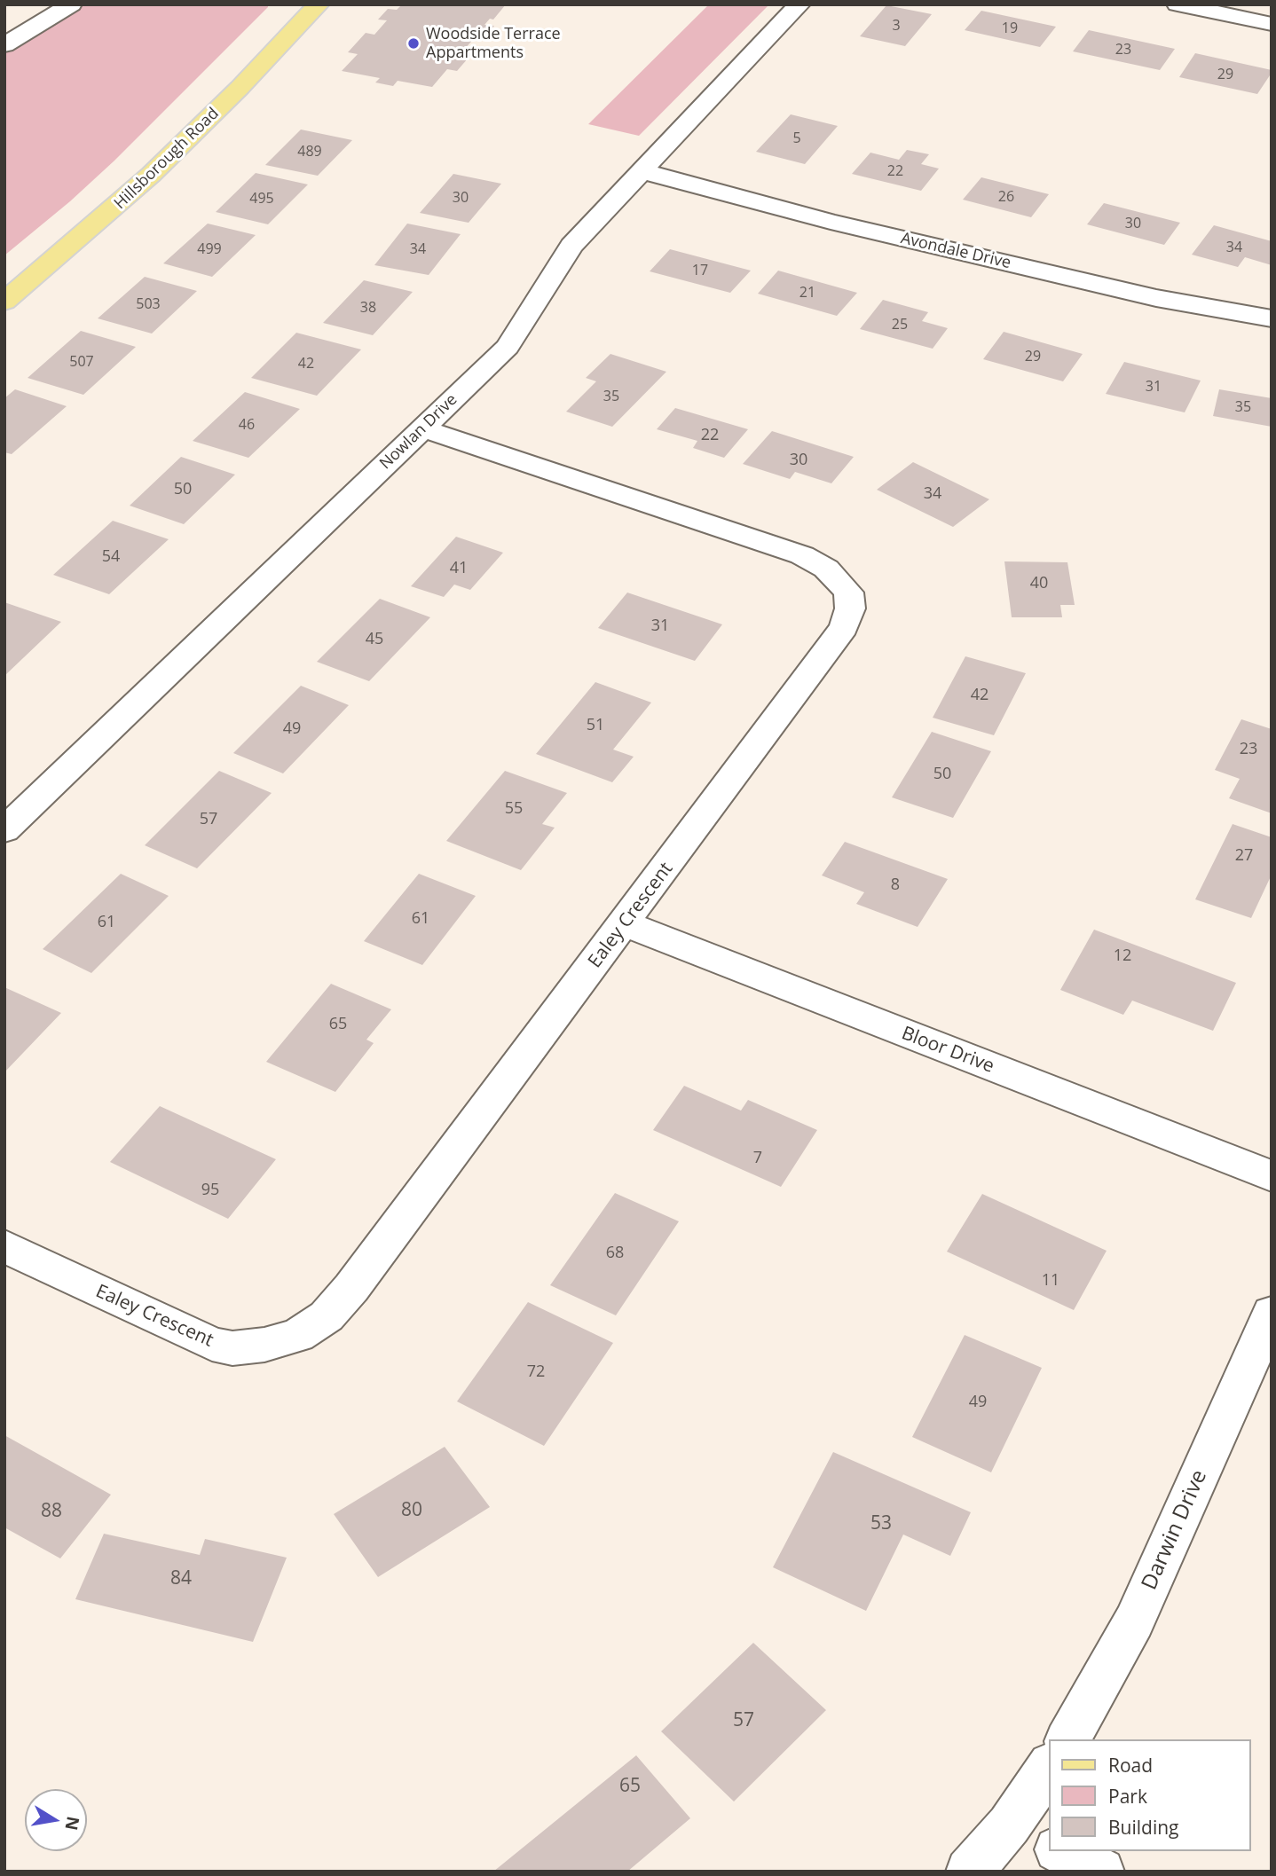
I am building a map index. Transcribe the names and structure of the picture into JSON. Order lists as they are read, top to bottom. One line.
{"streets":{"main road":["Hillsborough Road"],"street":["Avondale Drive","Nowlan Drive","Ealey Crescent","Bloor Drive","Darwin Drive"]},"crossings":[["Avondale Drive","Nowlan Drive"],["Nowlan Drive","Ealey Crescent"],["Ealey Crescent","Bloor Drive"]],"places":["Woodside Terrace Appartments"],"house_numbers":["3","19","23","29","5","489","22","26","30","495","30","34","499","34","17","21","503","38","25","29","507","42","31","35","35","46","22","30","50","34","54","41","40","31","45","42","51","49","23","50","55","57","27","8","61","61","12","65","7","95","68","11","72","49","80","88","53","84","57","65"],"legend":["Road","Park","Building"],"north":"right"}
